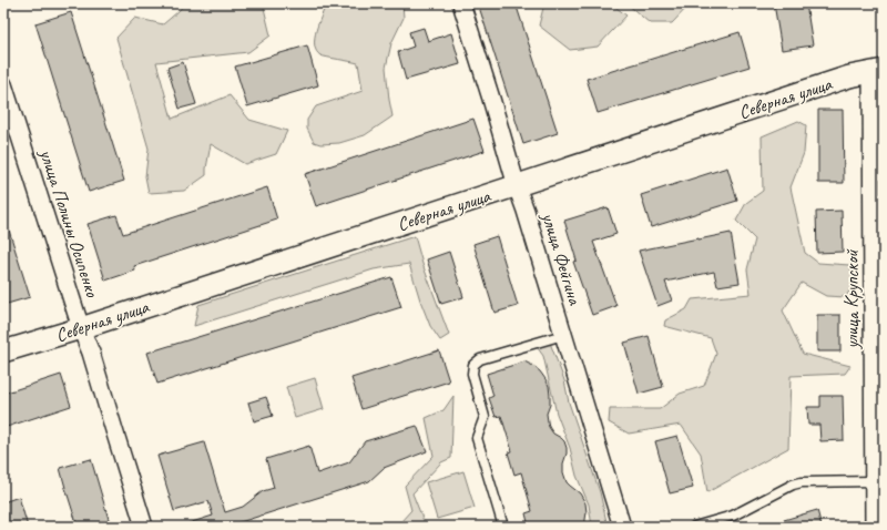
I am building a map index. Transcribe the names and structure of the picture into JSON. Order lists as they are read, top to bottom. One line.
{"streets":{"street":["Северная улица","улица Полины Осипенко","улица Фейгина","улица Крупской"]},"crossings":[["Северная улица","улица Полины Осипенко"],["Северная улица","улица Фейгина"],["Северная улица","улица Крупской"]]}
